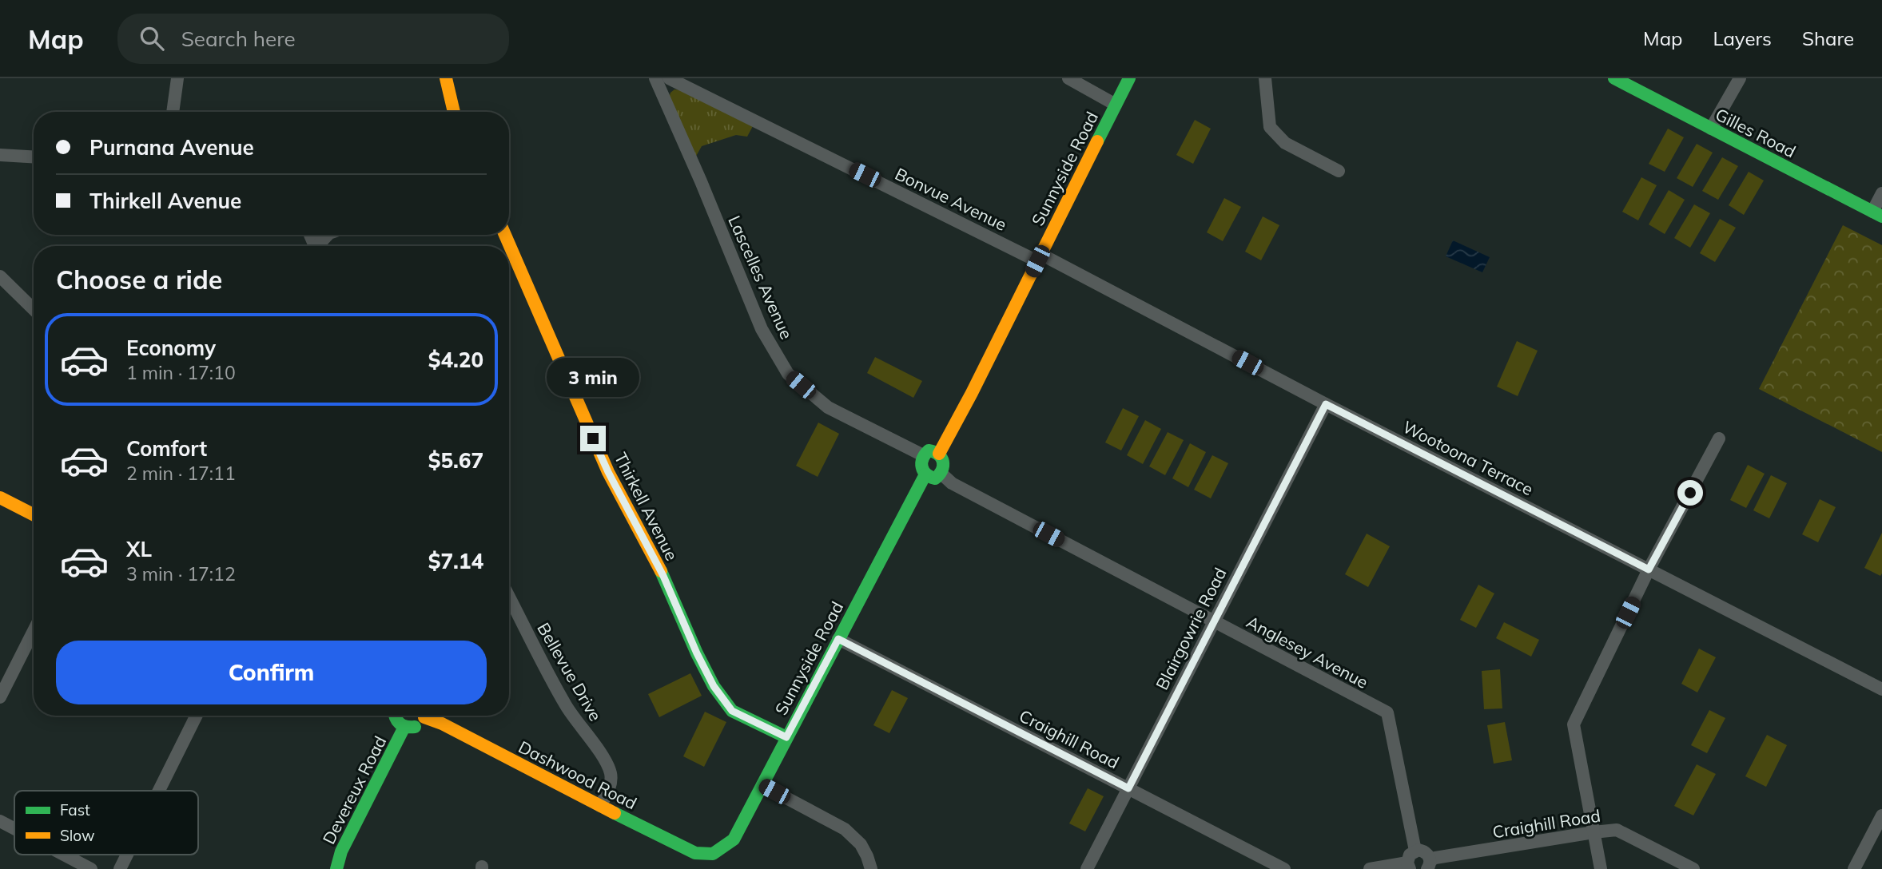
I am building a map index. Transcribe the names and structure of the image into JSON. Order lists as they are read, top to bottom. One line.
{"streets":{"street":["Gilles Road","Sunnyside Road","Bonvue Avenue","Lascelles Avenue","Wootoona Terrace","Thirkell Avenue","Blairgowrie Road","Anglesey Avenue","Bellevue Drive","Craighill Road","Dashwood Road","Devereux Road"]},"crossings":[["Sunnyside Road","Bonvue Avenue"],["Sunnyside Road","Lascelles Avenue"],["Sunnyside Road","Wootoona Terrace"],["Sunnyside Road","Thirkell Avenue"],["Sunnyside Road","Anglesey Avenue"],["Sunnyside Road","Craighill Road"],["Sunnyside Road","Dashwood Road"],["Bonvue Avenue","Wootoona Terrace"],["Lascelles Avenue","Anglesey Avenue"],["Wootoona Terrace","Blairgowrie Road"],["Blairgowrie Road","Anglesey Avenue"],["Blairgowrie Road","Craighill Road"],["Bellevue Drive","Dashwood Road"]],"legend":["Fast","Slow"],"page":{"header":"Map","search":"Search here","nav":["Map","Layers","Share"],"banner":["Purnana Avenue","Thirkell Avenue"],"heading":"Choose a ride","list":[{"name":"Economy","note":"1 min · 17:10","value":"$4.20"},{"name":"Comfort","note":"2 min · 17:11","value":"$5.67"},{"name":"XL","note":"3 min · 17:12","value":"$7.14"}],"bubble":"3 min","buttons":"Confirm"}}
